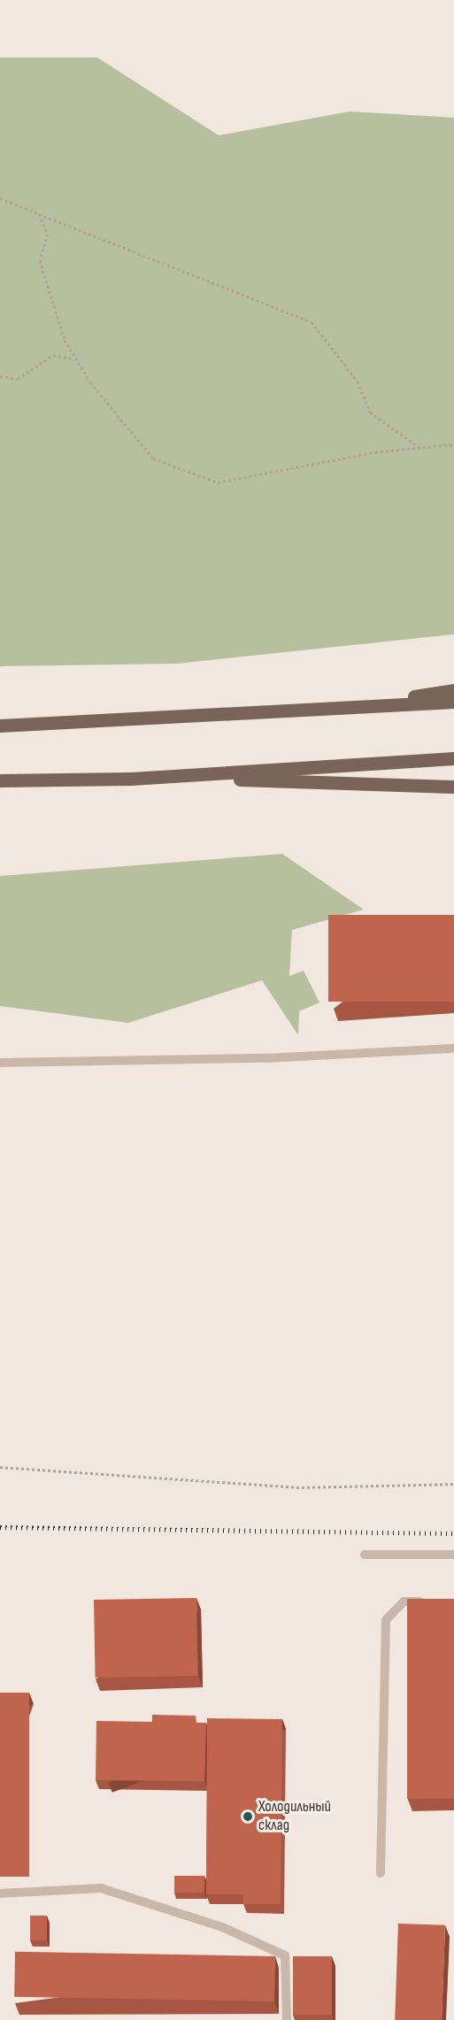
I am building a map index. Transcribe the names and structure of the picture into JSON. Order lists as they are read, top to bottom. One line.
{"places":["Холодильный склад"]}
